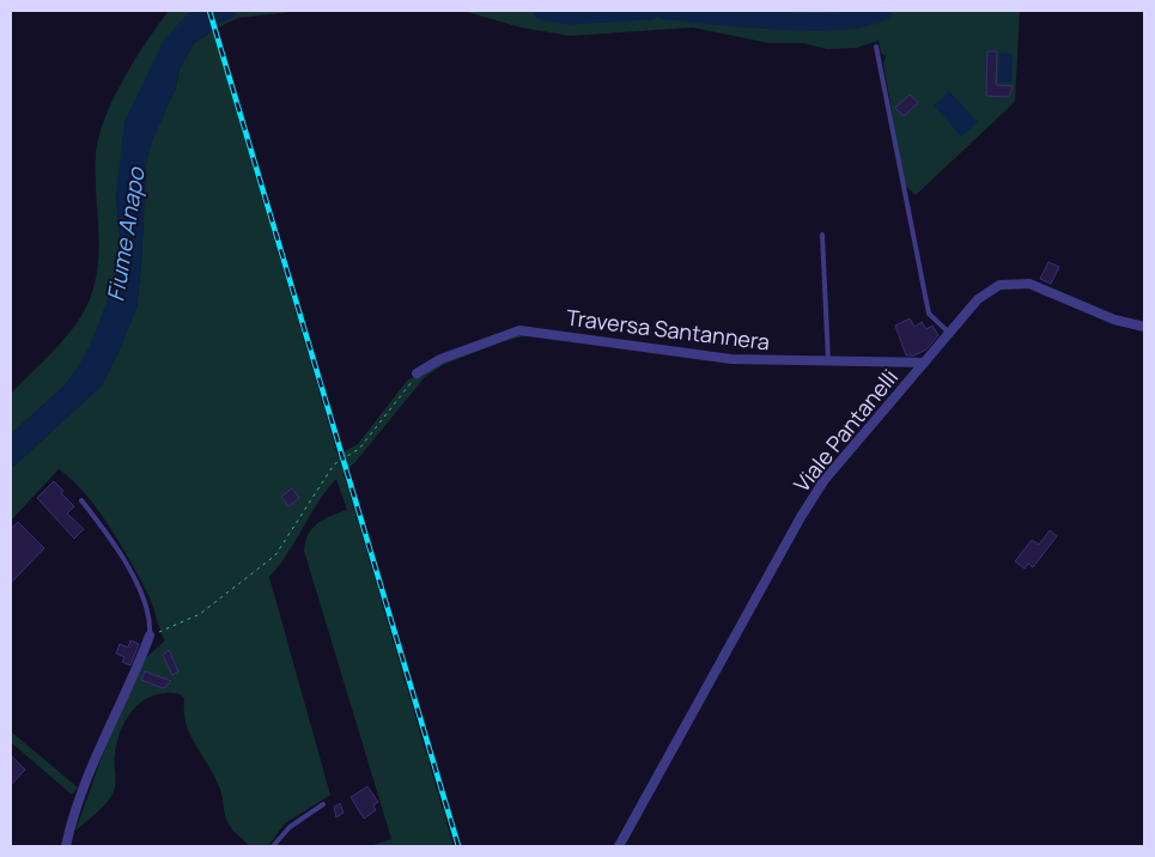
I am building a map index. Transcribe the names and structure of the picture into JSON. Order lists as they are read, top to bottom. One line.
{"streets":{"street":["Traversa Santannera","Viale Pantanelli"]},"crossings":[["Traversa Santannera","Viale Pantanelli"]],"water":["Fiume Anapo"]}
